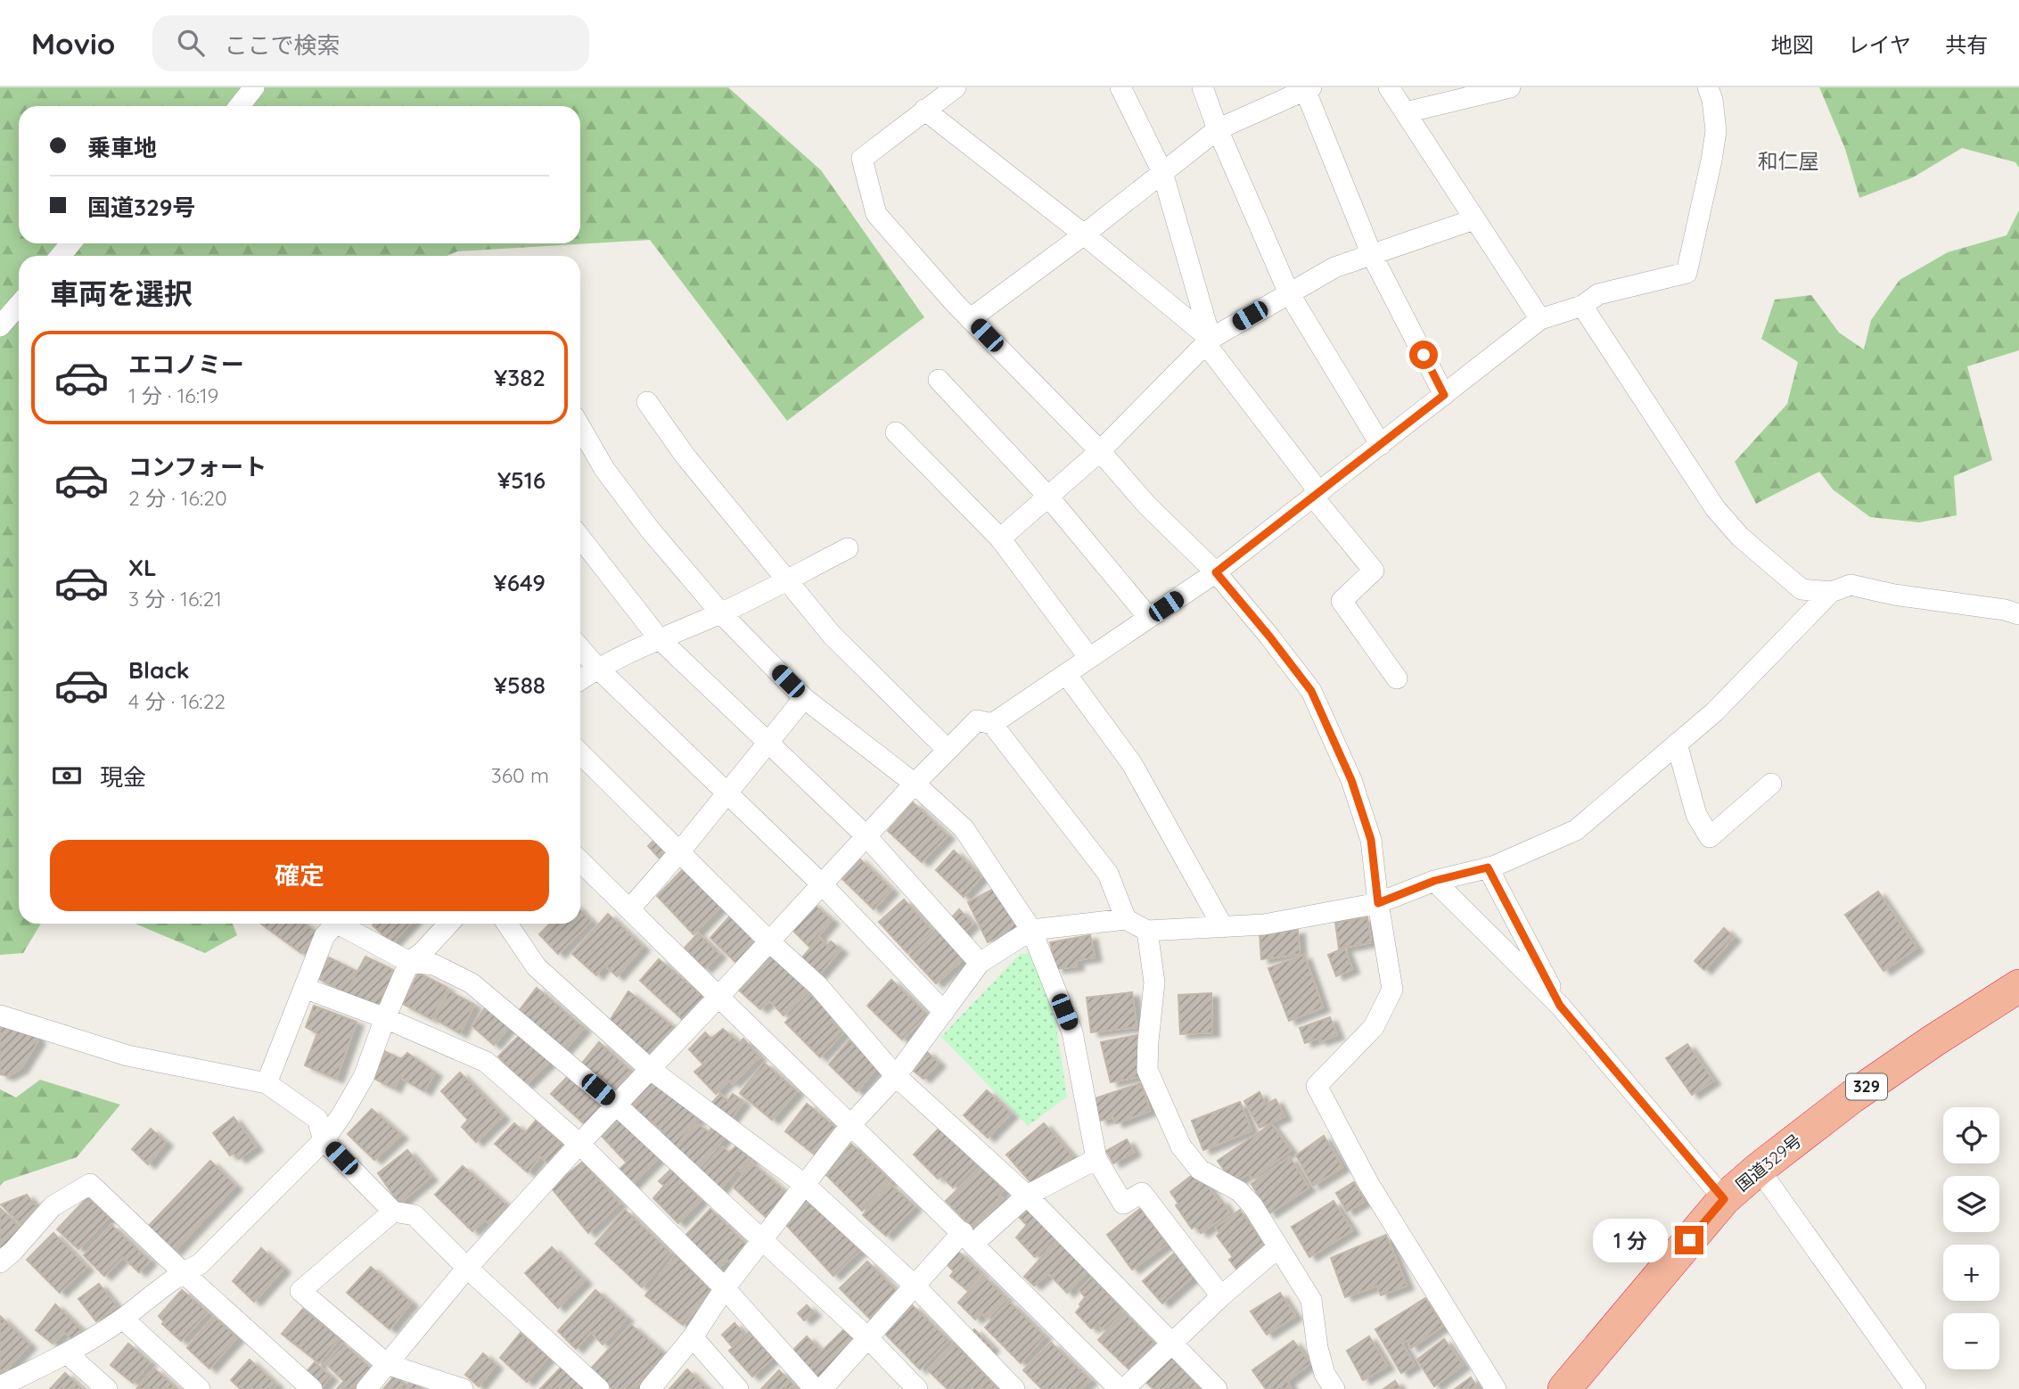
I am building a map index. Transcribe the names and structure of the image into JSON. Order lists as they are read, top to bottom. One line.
{"streets":{"highway":["329","国道329号"]},"districts":["和仁屋"],"page":{"header":"Movio","search":"ここで検索","nav":["地図","レイヤ","共有"],"banner":["乗車地","国道329号"],"heading":"車両を選択","list":[{"name":"エコノミー","note":"1 分 · 16:19","value":"¥382"},{"name":"コンフォート","note":"2 分 · 16:20","value":"¥516"},{"name":"XL","note":"3 分 · 16:21","value":"¥649"},{"name":"Black","note":"4 分 · 16:22","value":"¥588"}],"pay":["現金","360 m"],"buttons":"確定","map_buttons":["+","−"],"bubble":"1 分"}}
